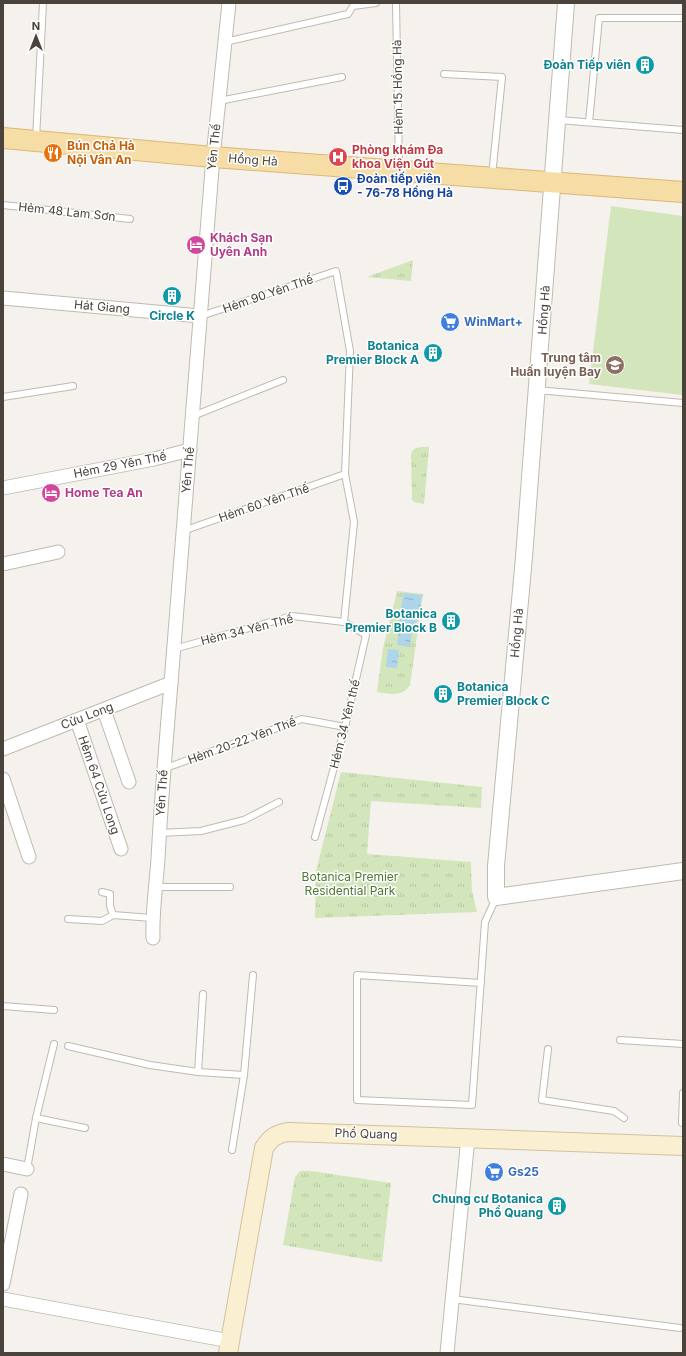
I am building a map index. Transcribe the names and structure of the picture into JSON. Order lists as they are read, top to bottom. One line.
{"streets":{"main road":["Hồng Hà","Phổ Quang"],"street":["Yên Thế","Hát Giang","Hẻm 29 Yên Thế","Cửu Long","Hẻm 64 Cửu Long"],"lane":["Hẻm 15 Hồng Hà","Hẻm 48 Lam Sơn","Hẻm 90 Yên Thế","Hẻm 60 Yên Thế","Hẻm 34 Yên Thế","Hẻm 34 Yên thế","Hẻm 20-22 Yên Thế"]},"crossings":[["Hẻm 15 Hồng Hà","Hồng Hà"],["Yên Thế","Hồng Hà"],["Yên Thế","Hẻm 90 Yên Thế"],["Yên Thế","Hát Giang"],["Yên Thế","Hẻm 29 Yên Thế"],["Yên Thế","Hẻm 60 Yên Thế"],["Yên Thế","Hẻm 34 Yên Thế"],["Yên Thế","Cửu Long"],["Yên Thế","Hẻm 20-22 Yên Thế"],["Hẻm 90 Yên Thế","Hát Giang"],["Hẻm 90 Yên Thế","Hẻm 60 Yên Thế"],["Hẻm 34 Yên Thế","Hẻm 34 Yên thế"],["Cửu Long","Hẻm 64 Cửu Long"],["Hẻm 34 Yên thế","Hẻm 20-22 Yên Thế"]],"parks":["Botanica Premier Residential Park"],"places":{"building":["Đoàn Tiếp viên","Circle K","Botanica Premier Block A","Botanica Premier Block B","Botanica Premier Block C","Chung cư Botanica Phổ Quang"],"restaurant":["Bún Chả Hà Nội Vân An"],"hospital":["Phòng khám Đa khoa Viện Gút"],"bus stop":["Đoàn tiếp viên - 76-78 Hồng Hà"],"hotel":["Khách Sạn Uyên Anh","Home Tea An"],"supermarket":["WinMart+","Gs25"],"school or university":["Trung tâm Huấn luyện Bay"]},"north":"top"}
